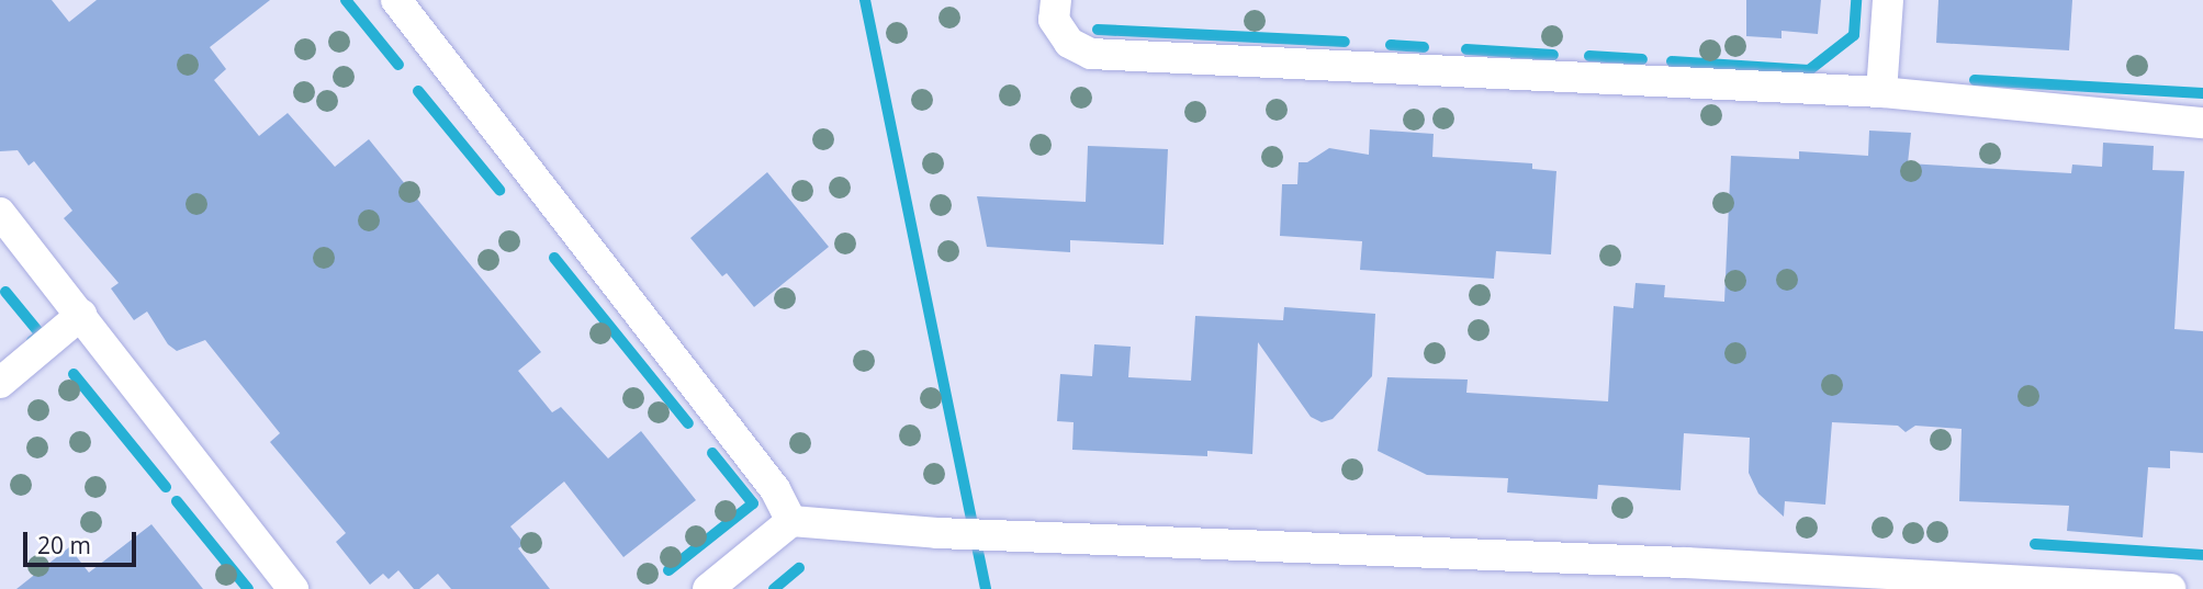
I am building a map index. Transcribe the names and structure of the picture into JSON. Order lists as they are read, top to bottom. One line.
{"scale_bar":"20 m"}
